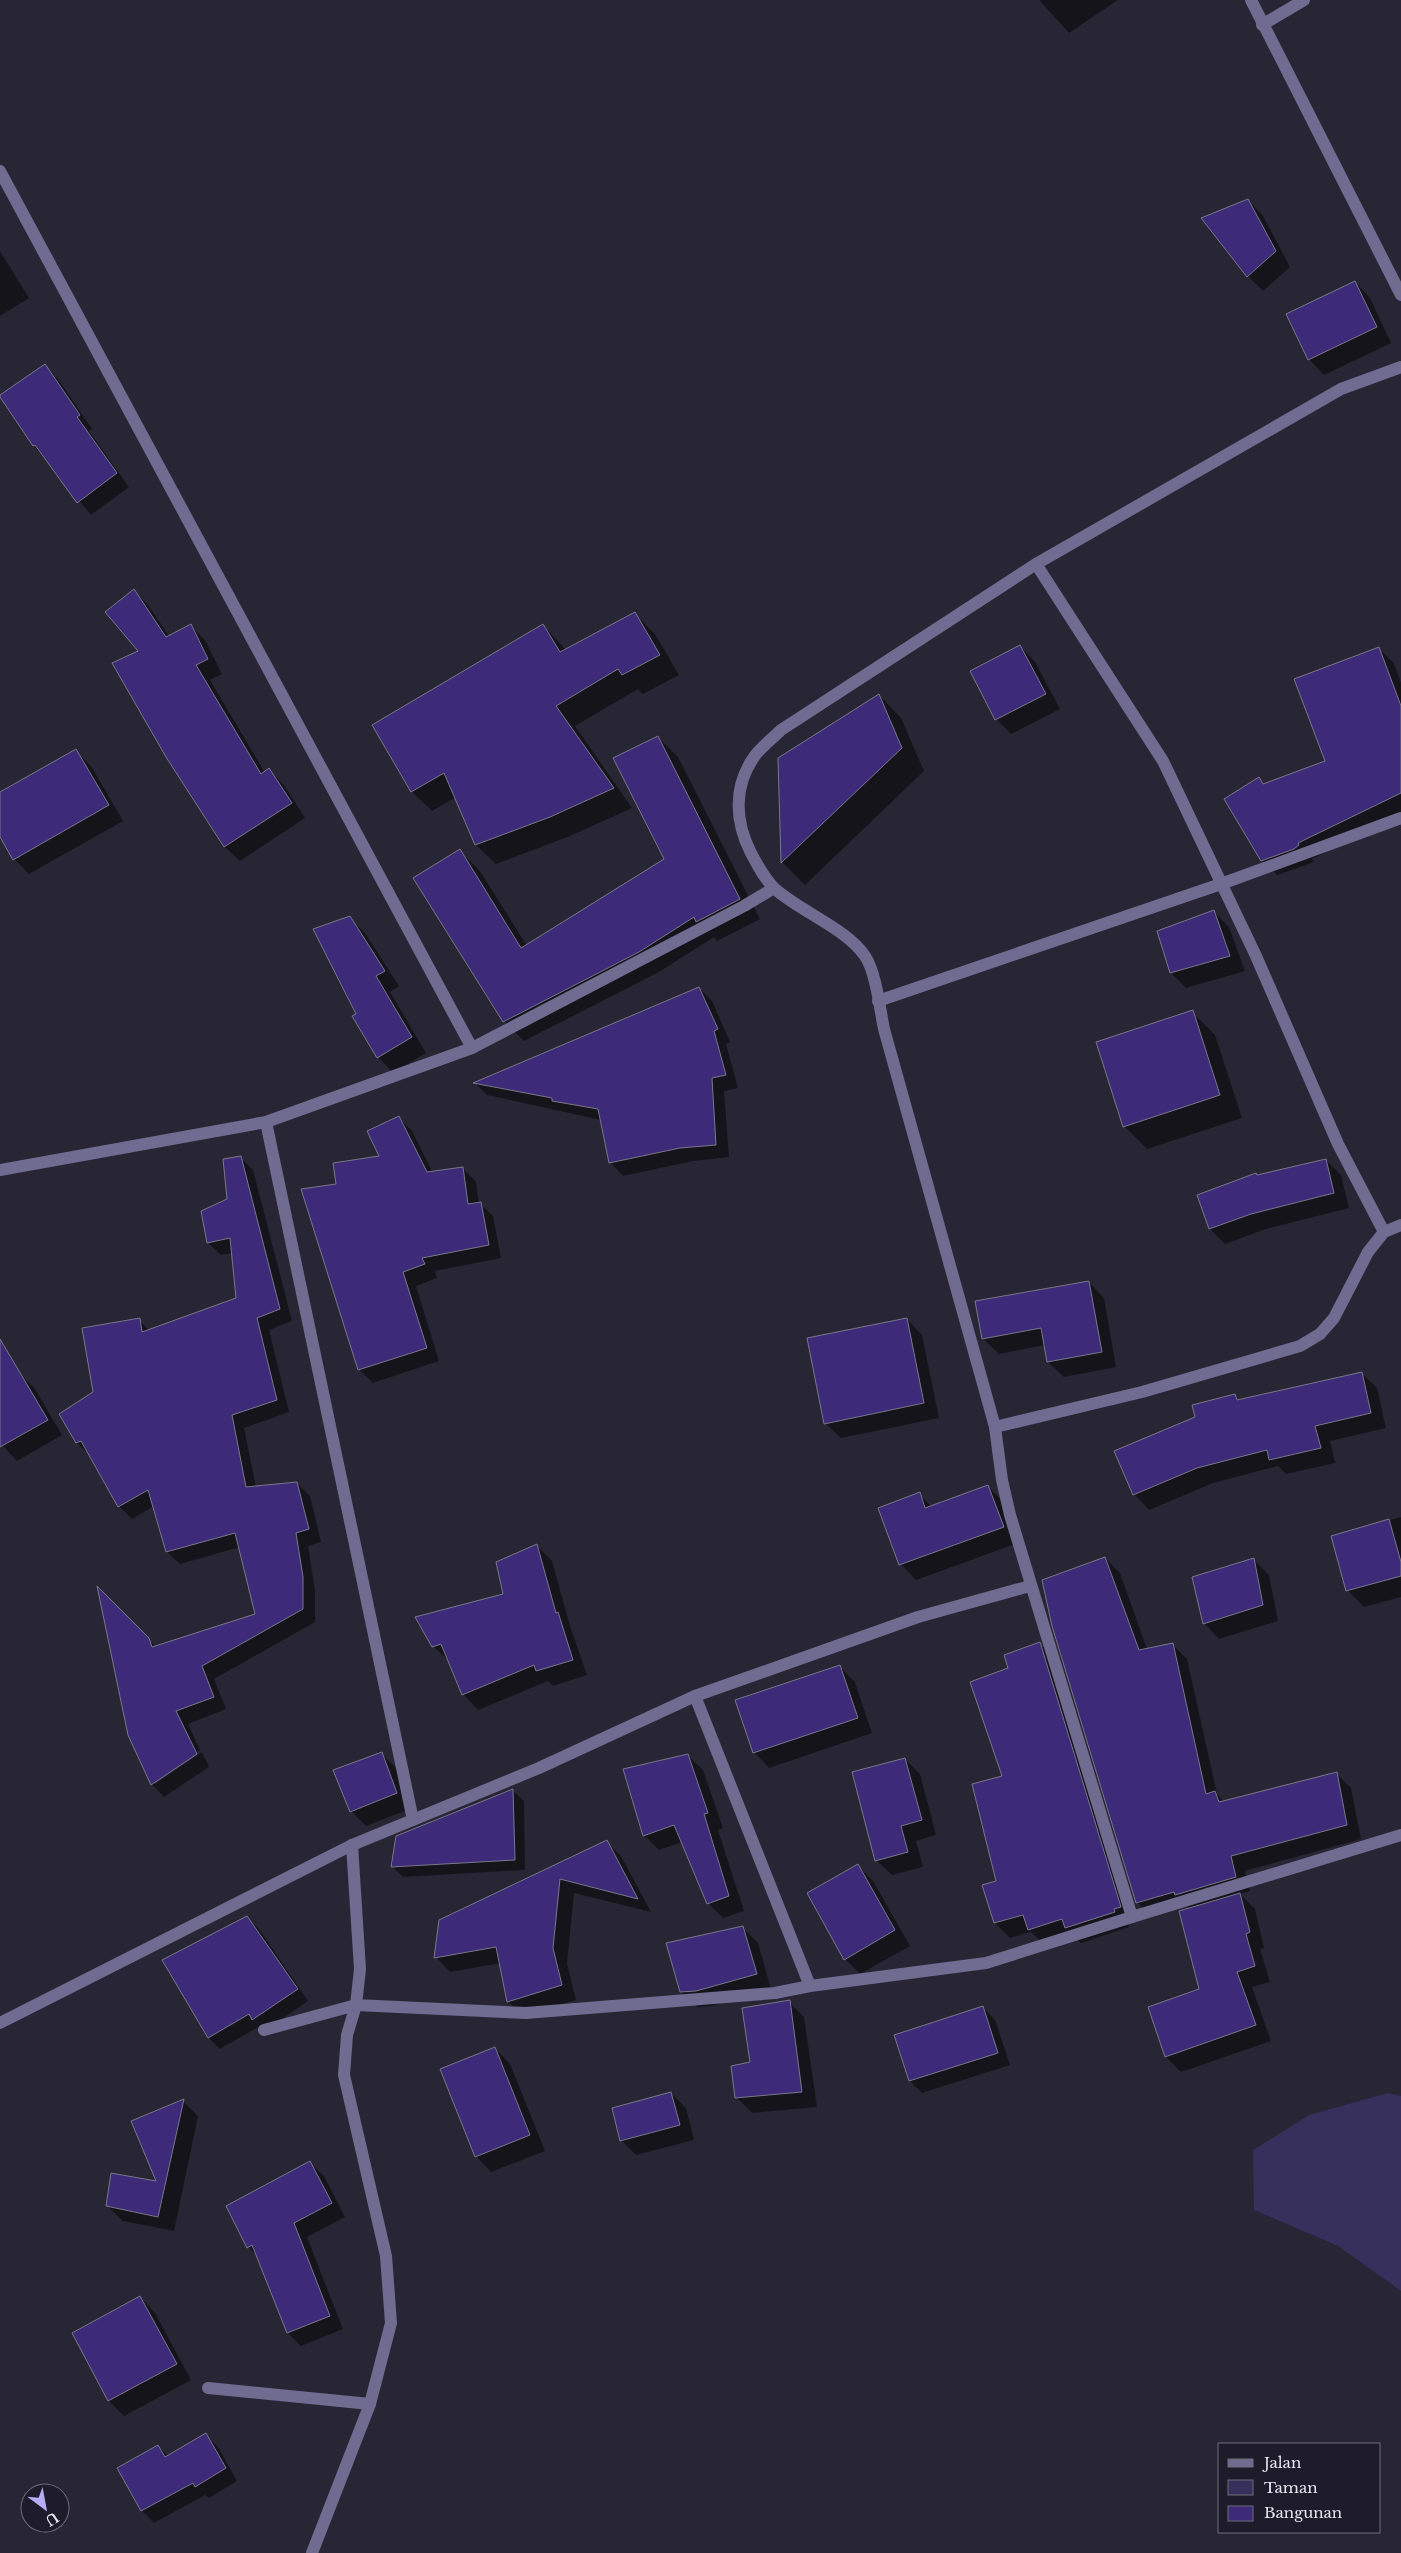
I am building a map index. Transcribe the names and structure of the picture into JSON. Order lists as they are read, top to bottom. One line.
{"legend":["Jalan","Taman","Bangunan"],"north":"bottom right"}
